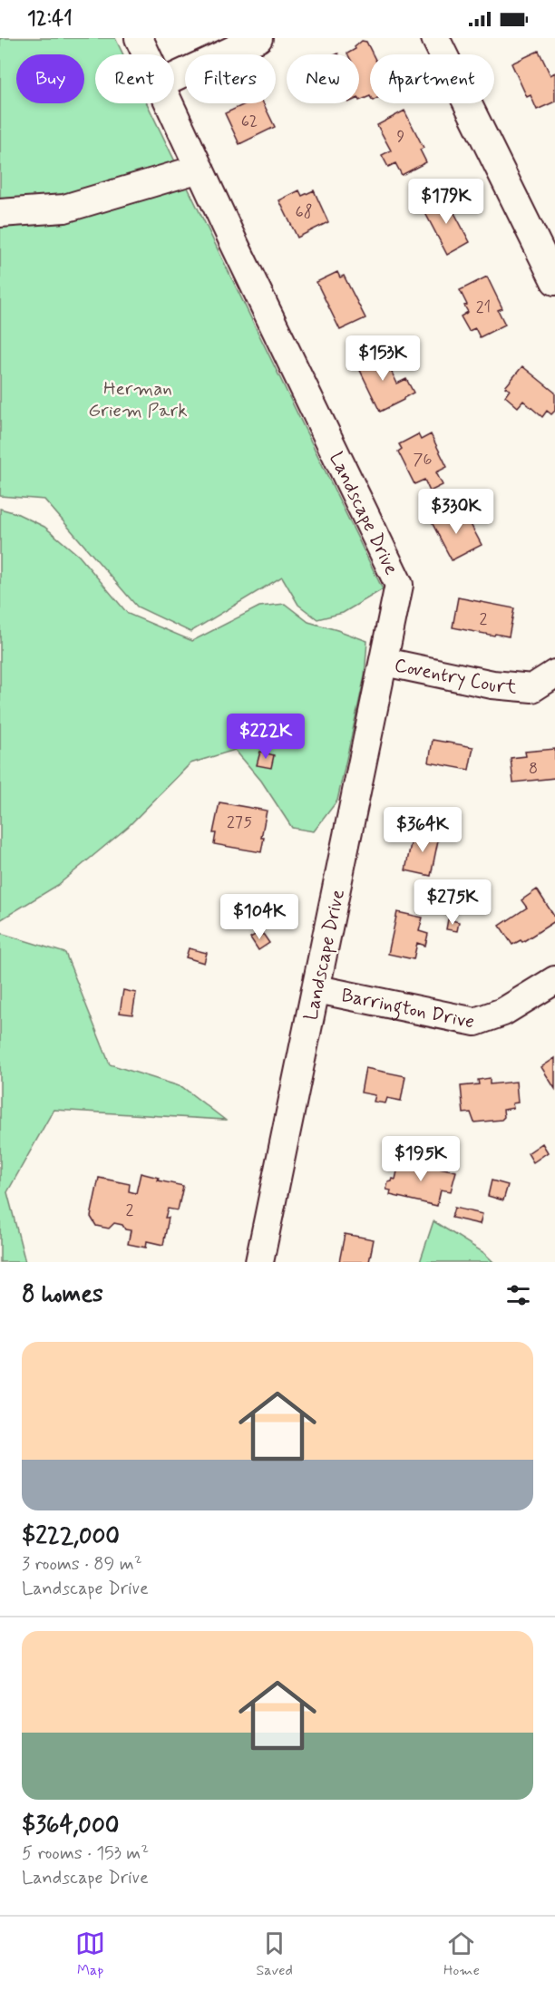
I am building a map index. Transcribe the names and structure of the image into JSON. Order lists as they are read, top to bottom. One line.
{"streets":{"street":["Landscape Drive","Coventry Court","Barrington Drive"]},"crossings":[["Landscape Drive","Coventry Court"],["Landscape Drive","Barrington Drive"]],"parks":["Herman Griem Park"],"house_numbers":["62","9","68","21","76","2","8","275","2"],"page":{"status":"12:41","chip":["Buy","Rent","Filters","New","Apartment"],"price":["$179K","$153K","$330K","$222K","$364K","$275K","$104K","$195K"],"heading":"8 homes","list":[{"name":"$222,000","note":"3 rooms · 89 m² · Landscape Drive"},{"name":"$364,000","note":"5 rooms · 153 m² · Landscape Drive"}],"tabs":["Map","Saved","Home"]}}
